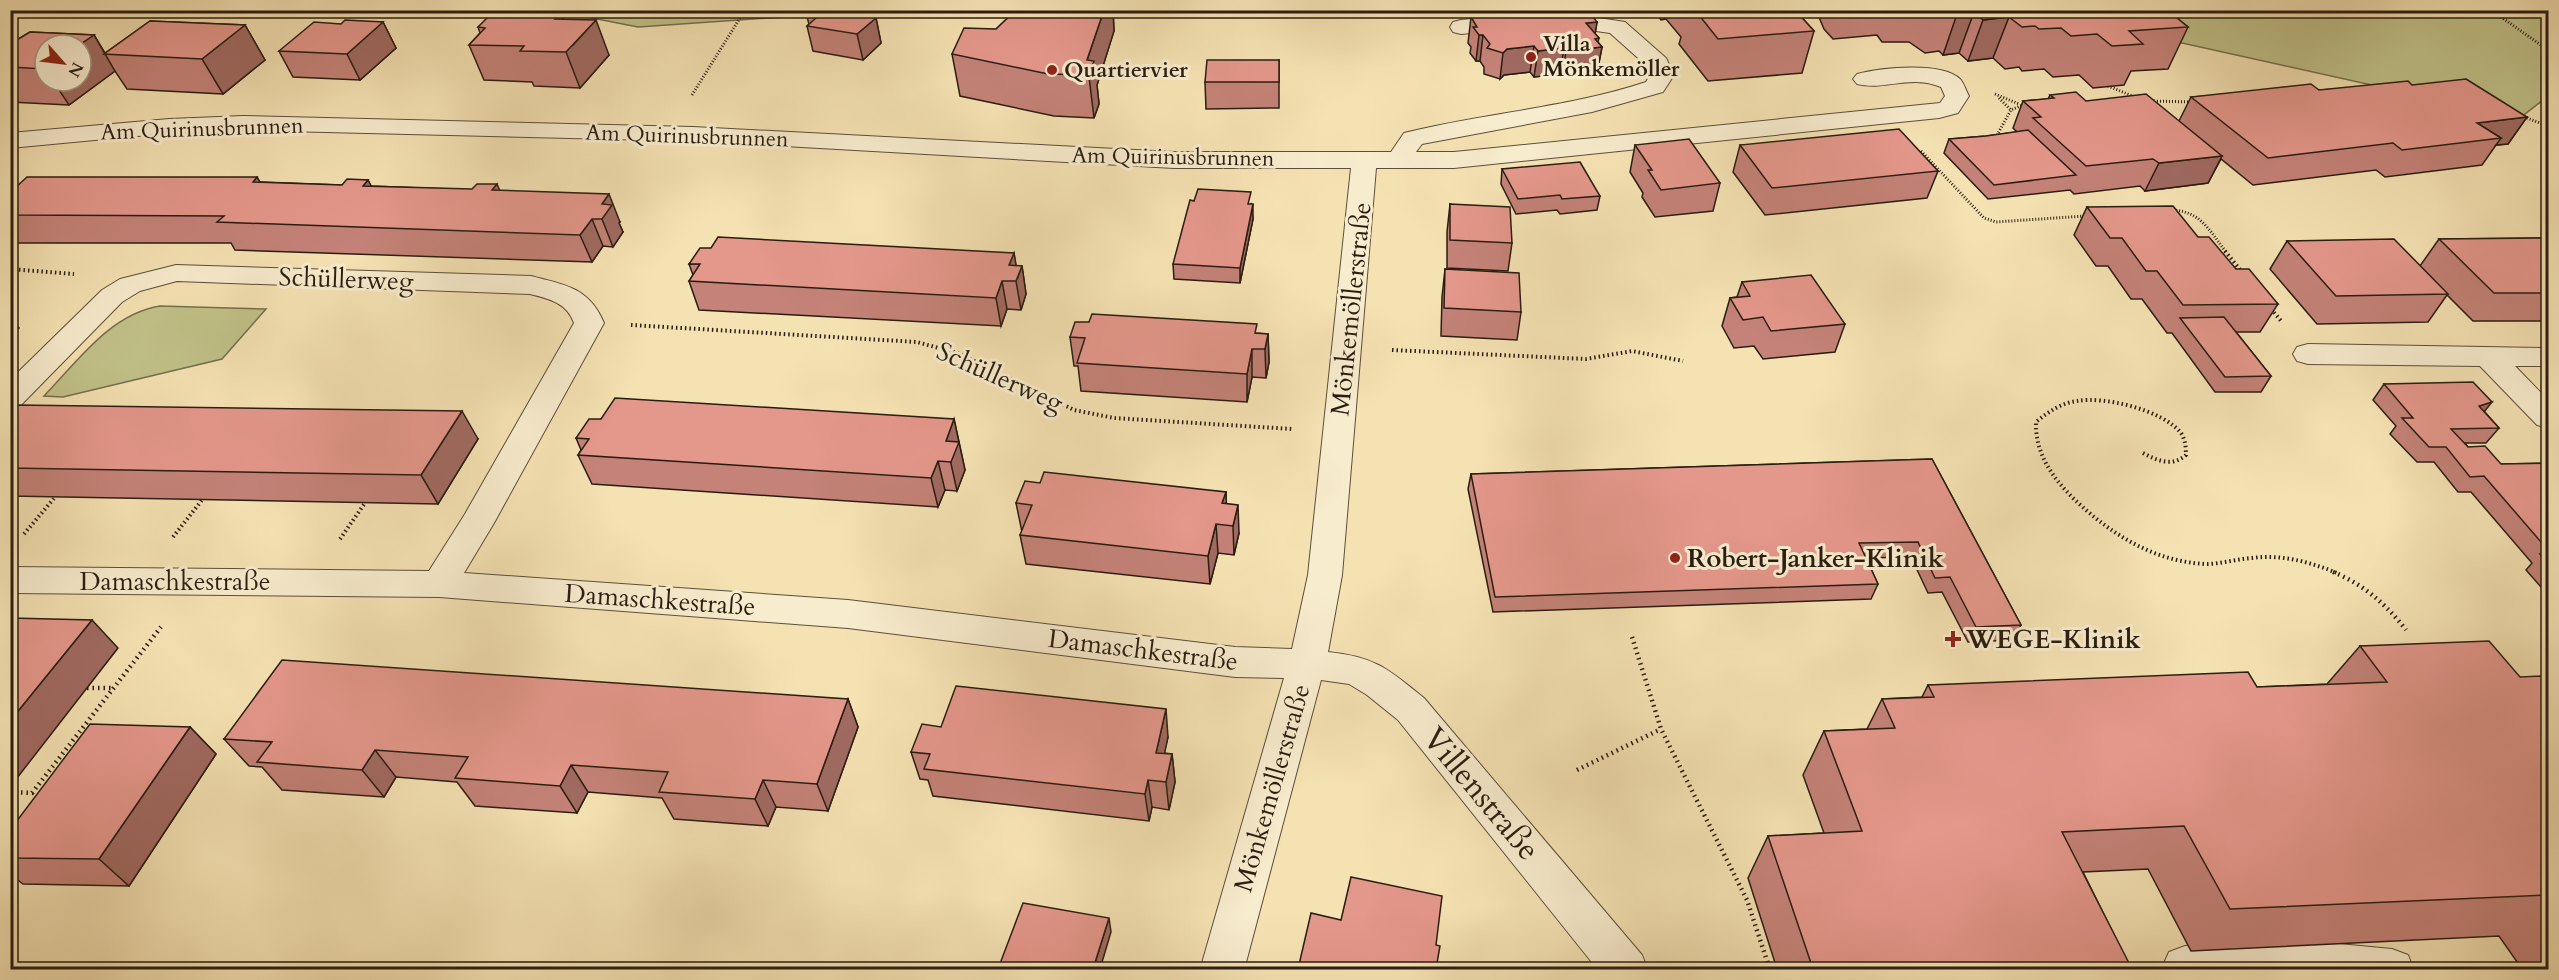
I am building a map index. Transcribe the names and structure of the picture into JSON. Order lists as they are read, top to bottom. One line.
{"streets":{"street":["Am Quirinusbrunnen","Schüllerweg","Mönkemöllerstraße","Damaschkestraße","Villenstraße"]},"crossings":[["Am Quirinusbrunnen","Mönkemöllerstraße"],["Schüllerweg","Mönkemöllerstraße"],["Mönkemöllerstraße","Damaschkestraße"],["Mönkemöllerstraße","Villenstraße"],["Damaschkestraße","Villenstraße"]],"places":{"other":["Villa Mönkemöller","Quartiervier","Robert-Janker-Klinik"],"health":["WEGE-Klinik"]},"north":"bottom right"}
